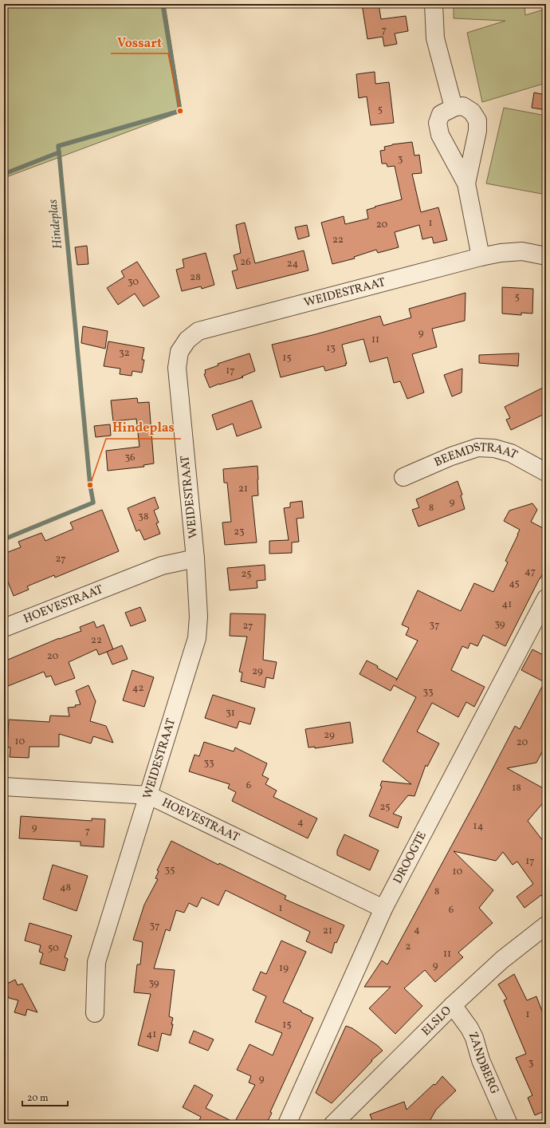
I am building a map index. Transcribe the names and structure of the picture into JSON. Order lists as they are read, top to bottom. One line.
{"streets":{"street":["WEIDESTRAAT","BEEMDSTRAAT","HOEVESTRAAT","DROOGTE","ELSLO","ZANDBERG"]},"crossings":[["WEIDESTRAAT","HOEVESTRAAT"],["HOEVESTRAAT","DROOGTE"],["ELSLO","ZANDBERG"]],"water":["Hindeplas"],"places":["Vossart","Hindeplas"],"house_numbers":["7","5","3","1","20","22","26","24","28","30","5","9","11","13","32","15","17","36","21","9","8","38","23","27","47","25","45","41","39","37","27","22","20","29","42","33","31","29","10","20","33","6","18","25","4","14","9","7","17","35","10","48","8","1","6","37","4","21","2","50","11","9","19","39","1","15","41","3","9"],"scale_bar":"20 m"}
